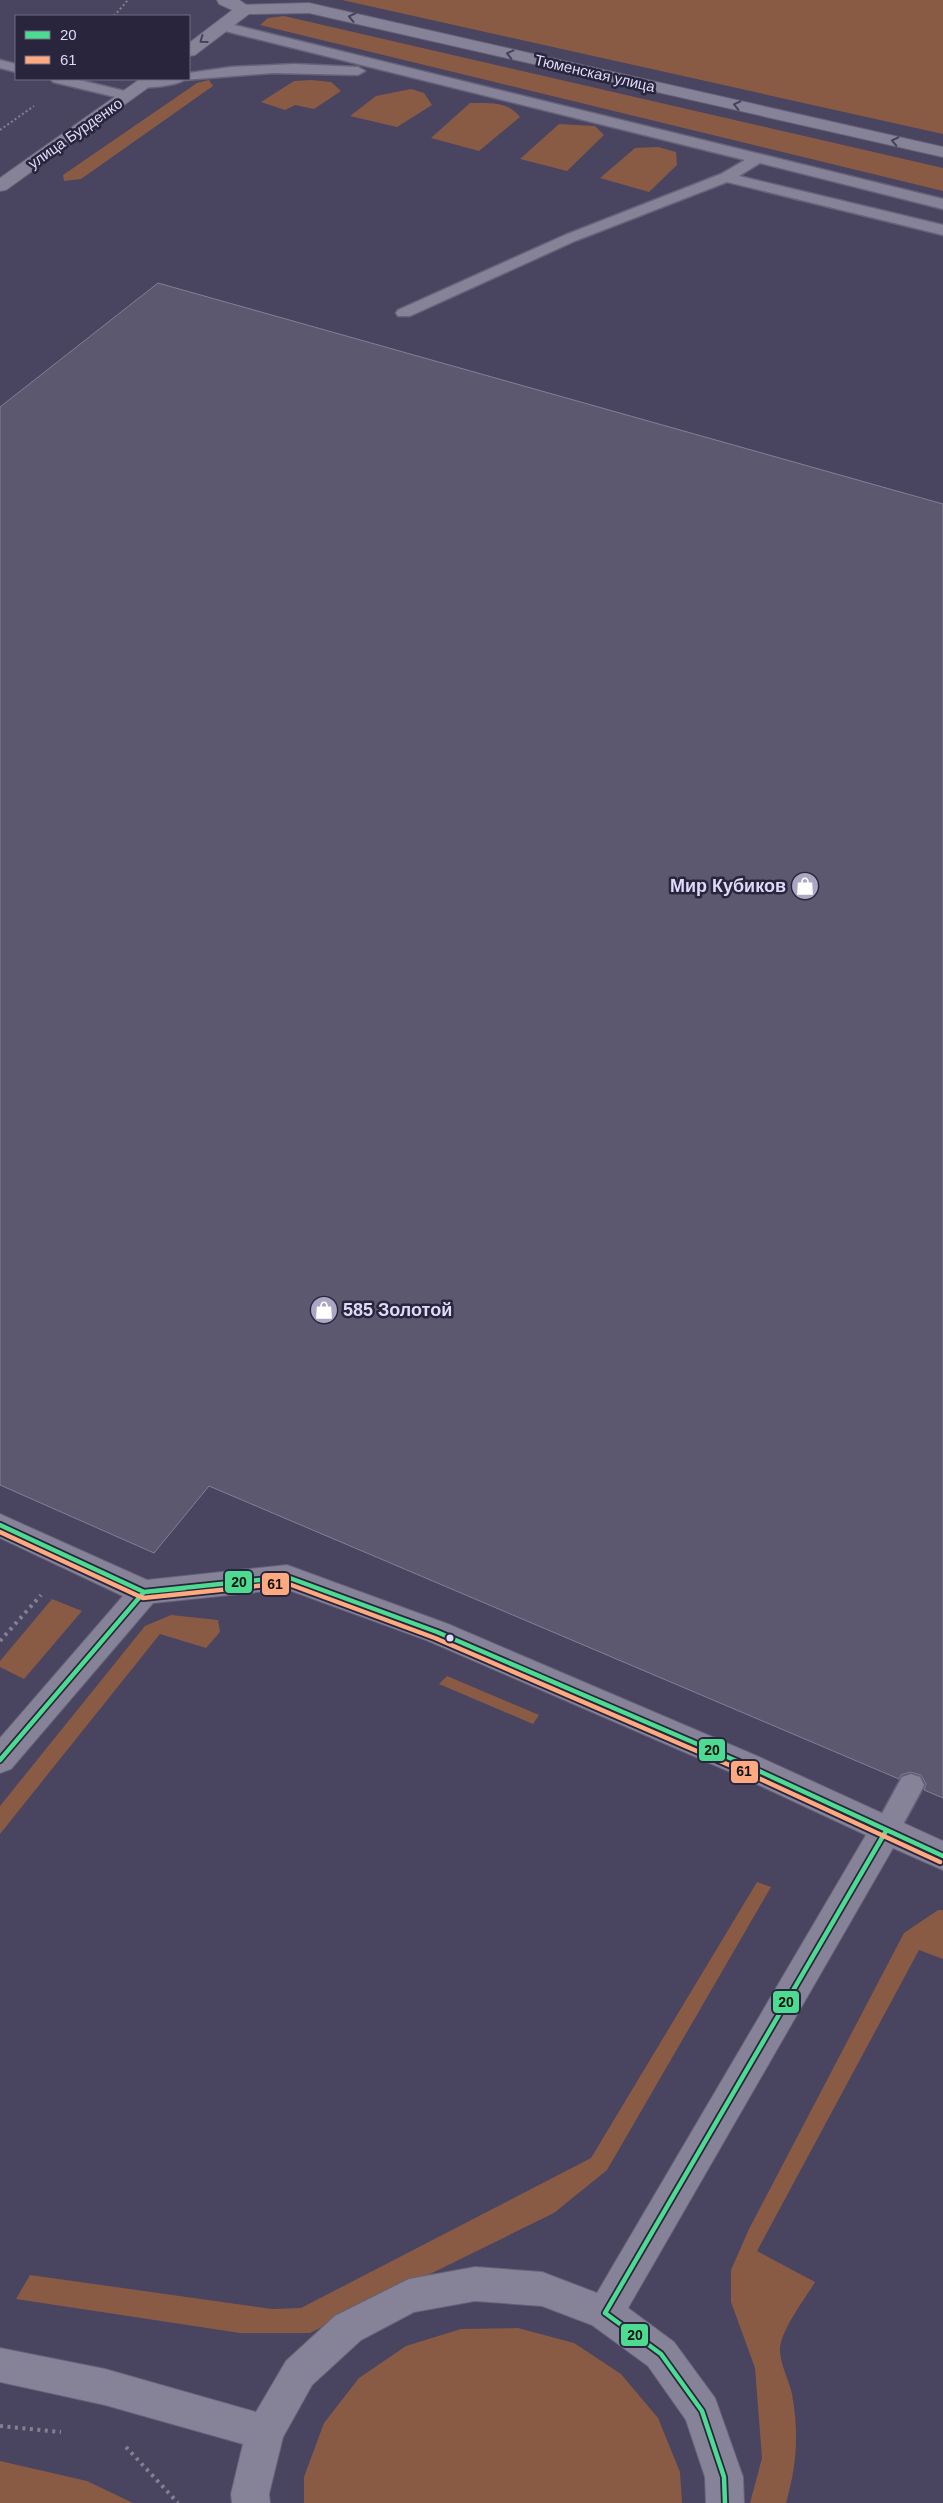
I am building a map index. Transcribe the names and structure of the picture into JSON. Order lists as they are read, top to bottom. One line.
{"streets":{"street":["Тюменская улица","улица Бурденко"]},"one_way":["Тюменская улица"],"places":{"shop":["Мир Кубиков","585 Золотой"]},"lines":["transit line 20","transit line 61"],"legend":["20","61"]}
